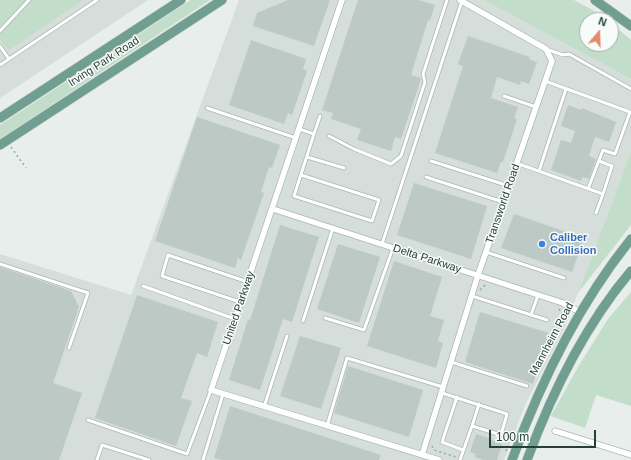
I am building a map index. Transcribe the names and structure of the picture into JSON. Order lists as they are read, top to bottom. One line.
{"streets":{"main road":["Irving Park Road","Mannheim Road"],"street":["Transworld Road","Delta Parkway","United Parkway"]},"crossings":[["Transworld Road","Delta Parkway"],["Delta Parkway","United Parkway"],["Delta Parkway","Mannheim Road"]],"places":["Caliber Collision"],"scale_bar":"100 m","north":"top"}
